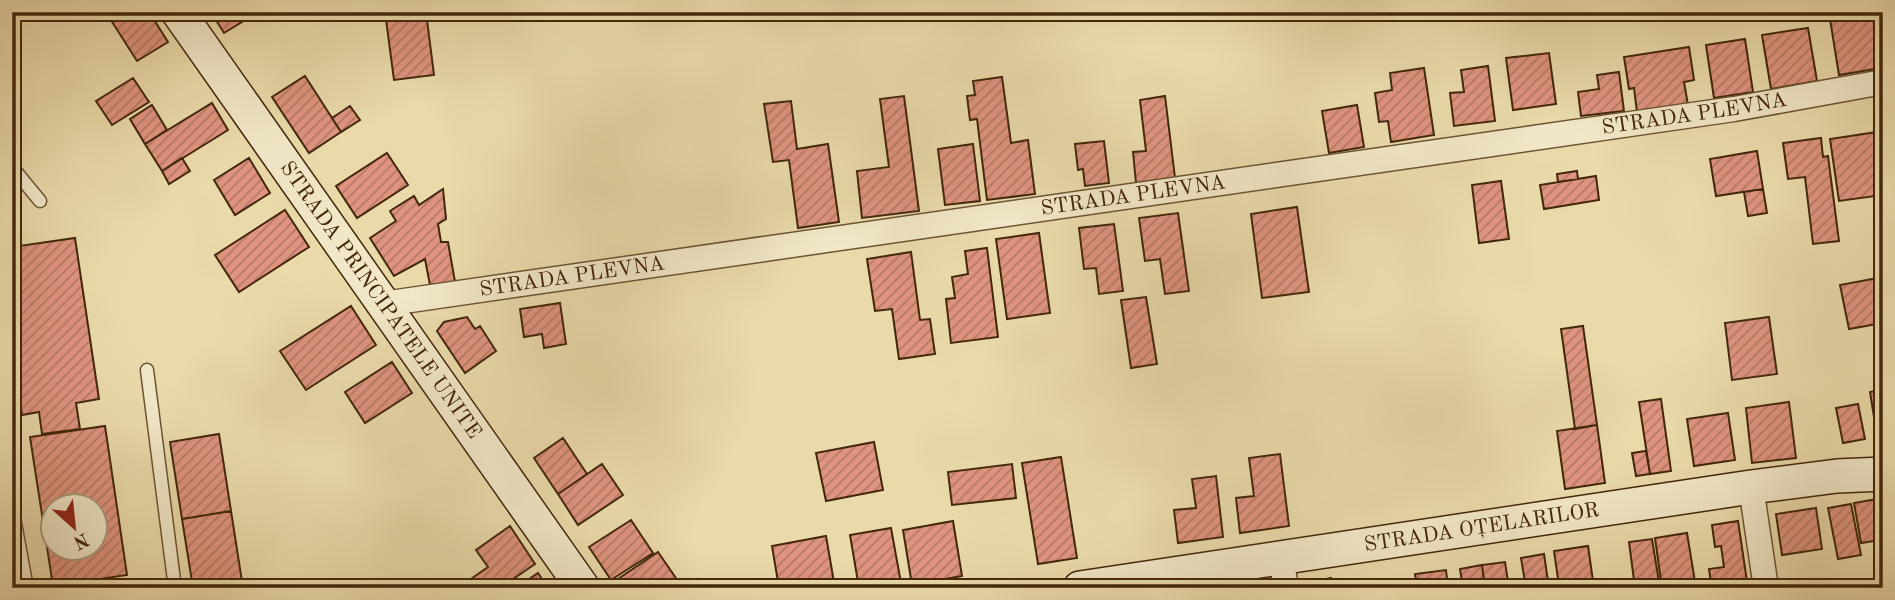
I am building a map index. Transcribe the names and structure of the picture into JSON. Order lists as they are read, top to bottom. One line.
{"streets":{"street":["STRADA PLEVNA","STRADA PRINCIPATELE UNITE","STRADA OȚELARILOR"]},"crossings":[["STRADA PLEVNA","STRADA PRINCIPATELE UNITE"]],"north":"bottom right"}
